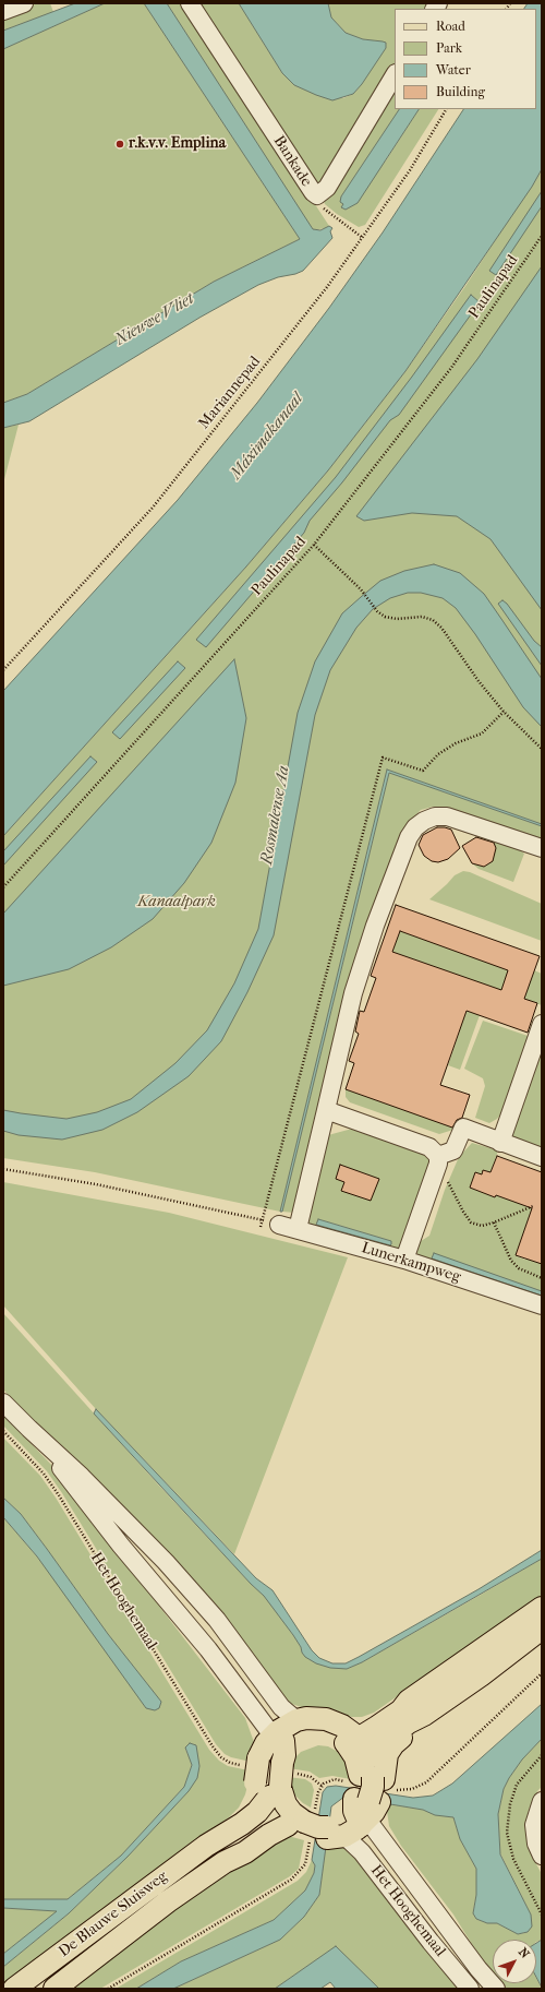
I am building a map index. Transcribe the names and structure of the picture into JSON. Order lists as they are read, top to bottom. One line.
{"streets":{"main road":["De Blauwe Sluisweg"],"street":["Bankade","Lunerkampweg","Het Hooghemaal"],"path":["Paulinapad","Mariannepad"]},"crossings":[["Het Hooghemaal","De Blauwe Sluisweg"]],"water":["Nieuwe Vliet","Máximakanaal","Rosmalense Aa"],"parks":["Kanaalpark"],"places":["r.k.v.v. Emplina"],"legend":["Road","Park","Water","Building"],"north":"top right"}
